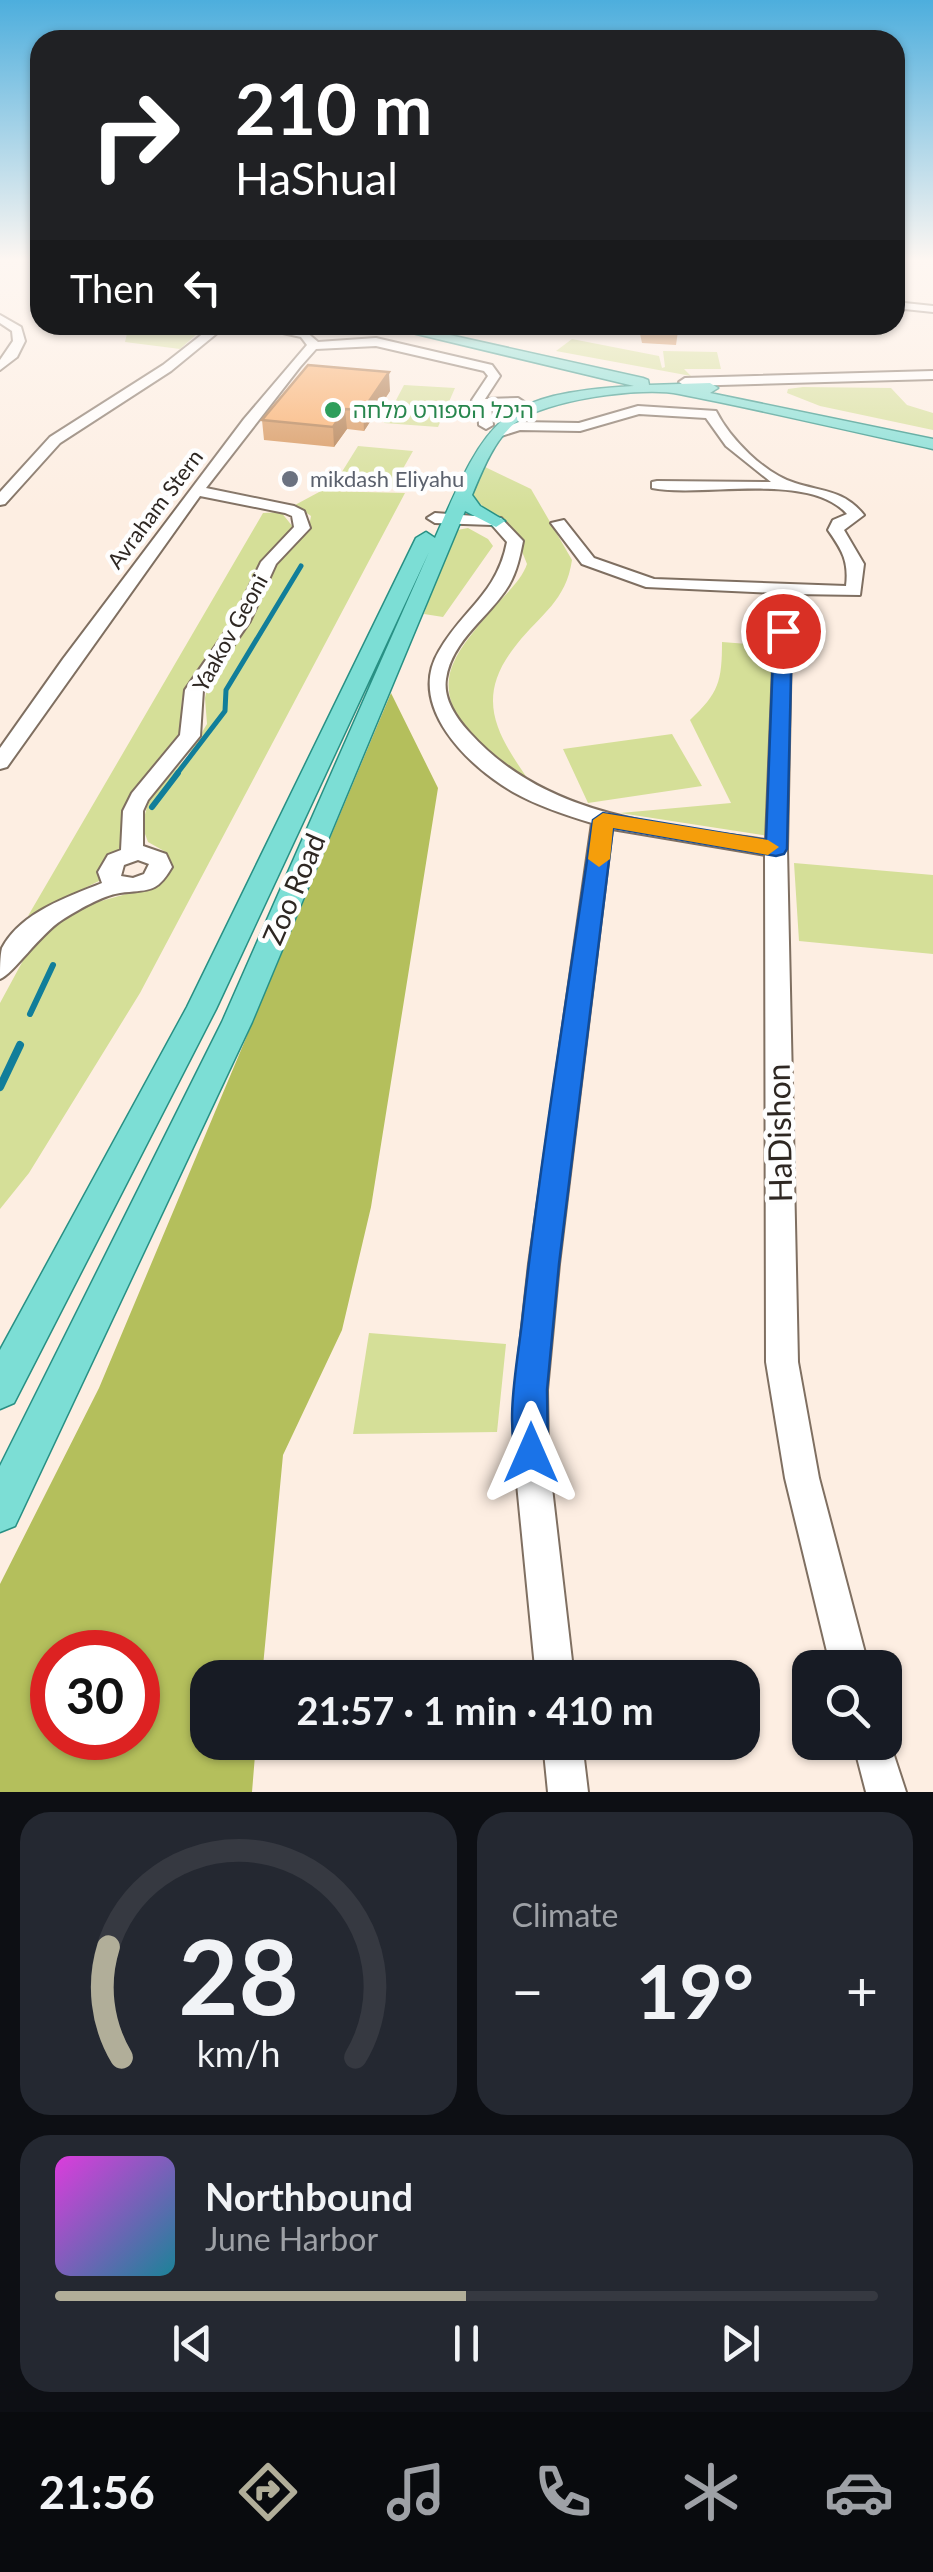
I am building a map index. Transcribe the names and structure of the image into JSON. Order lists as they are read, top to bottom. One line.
{"streets":{"main road":["Zoo Road"],"street":["Avraham Stern","Yaakov Geoni","HaDishon"]},"crossings":[["Avraham Stern","Yaakov Geoni"]],"places":["היכל הספורט מלחה","mikdash Eliyahu"],"page":{"turn":["210 m","HaShual"],"then":"Then","limit":"30","trip":"21:57 · 1 min · 410 m","tile":"Climate","heat":["−","19°","+"],"song":["Northbound","June Harbor"],"tabs":"21:56","gauge":["28","km/h"]}}
